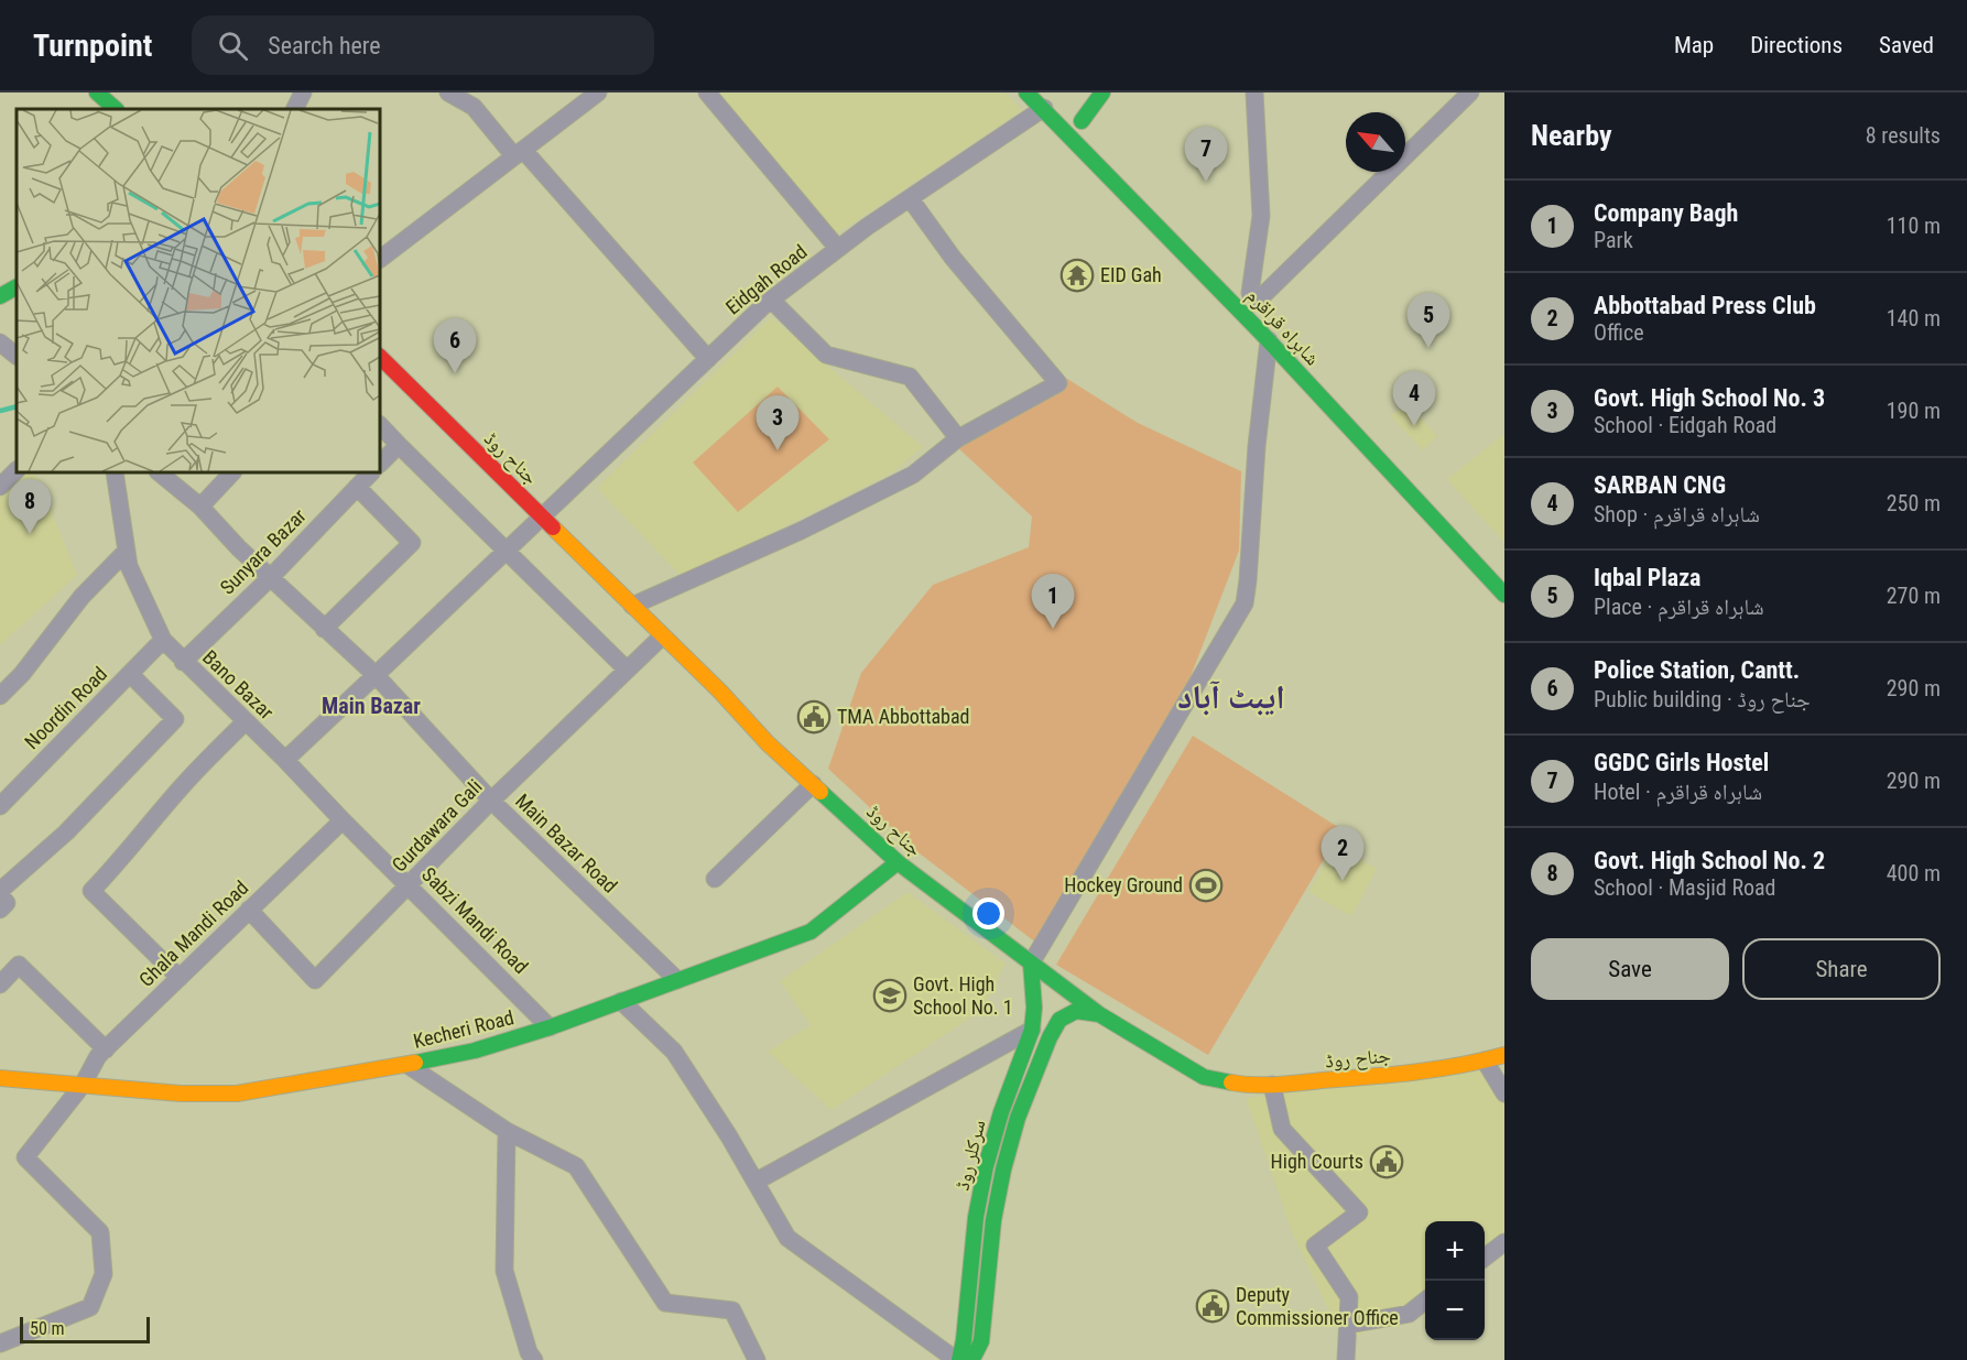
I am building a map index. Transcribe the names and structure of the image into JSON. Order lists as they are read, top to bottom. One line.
{"streets":{"main road":["شاہراہ قراقرم","جناح روڈ","Kecheri Road","سرکلر روڈ"],"street":["Eidgah Road","Sunyara Bazar","Bano Bazar","Noordin Road","Gurdawara Gali","Main Bazar Road","Sabzi Mandi Road","Ghala Mandi Road"]},"crossings":[["Eidgah Road","شاہراہ قراقرم"],["Eidgah Road","جناح روڈ"],["جناح روڈ","Gurdawara Gali"],["جناح روڈ","Kecheri Road"],["جناح روڈ","سرکلر روڈ"],["Sunyara Bazar","Bano Bazar"],["Sunyara Bazar","Main Bazar Road"],["Bano Bazar","Noordin Road"],["Bano Bazar","Sabzi Mandi Road"],["Gurdawara Gali","Main Bazar Road"],["Gurdawara Gali","Sabzi Mandi Road"],["Gurdawara Gali","Ghala Mandi Road"],["Main Bazar Road","Kecheri Road"],["Sabzi Mandi Road","Ghala Mandi Road"],["Sabzi Mandi Road","Kecheri Road"],["Ghala Mandi Road","Kecheri Road"]],"districts":["ایبٹ آباد","Main Bazar"],"places":{"temple":["EID Gah"],"public building":["TMA Abbottabad","High Courts","Deputy Commissioner Office"],"sports":["Hockey Ground"],"school or university":["Govt. High School No. 1"]},"scale_bar":"50 m","north":"top left","page":{"header":"Turnpoint","search":"Search here","nav":["Map","Directions","Saved"],"heading":["Nearby","8 results"],"pins":["7","5","6","4","3","8","1","2"],"list":[{"mark":"1","name":"Company Bagh","note":"Park","value":"110 m"},{"mark":"2","name":"Abbottabad Press Club","note":"Office","value":"140 m"},{"mark":"3","name":"Govt. High School No. 3","note":"School · Eidgah Road","value":"190 m"},{"mark":"4","name":"SARBAN CNG","note":"Shop · شاہراہ قراقرم","value":"250 m"},{"mark":"5","name":"Iqbal Plaza","note":"Place · شاہراہ قراقرم","value":"270 m"},{"mark":"6","name":"Police Station, Cantt.","note":"Public building · جناح روڈ","value":"290 m"},{"mark":"7","name":"GGDC Girls Hostel","note":"Hotel · شاہراہ قراقرم","value":"290 m"},{"mark":"8","name":"Govt. High School No. 2","note":"School · Masjid Road","value":"400 m"}],"buttons":["Save","Share"],"map_buttons":["+","−"],"scale":"50 m"}}
